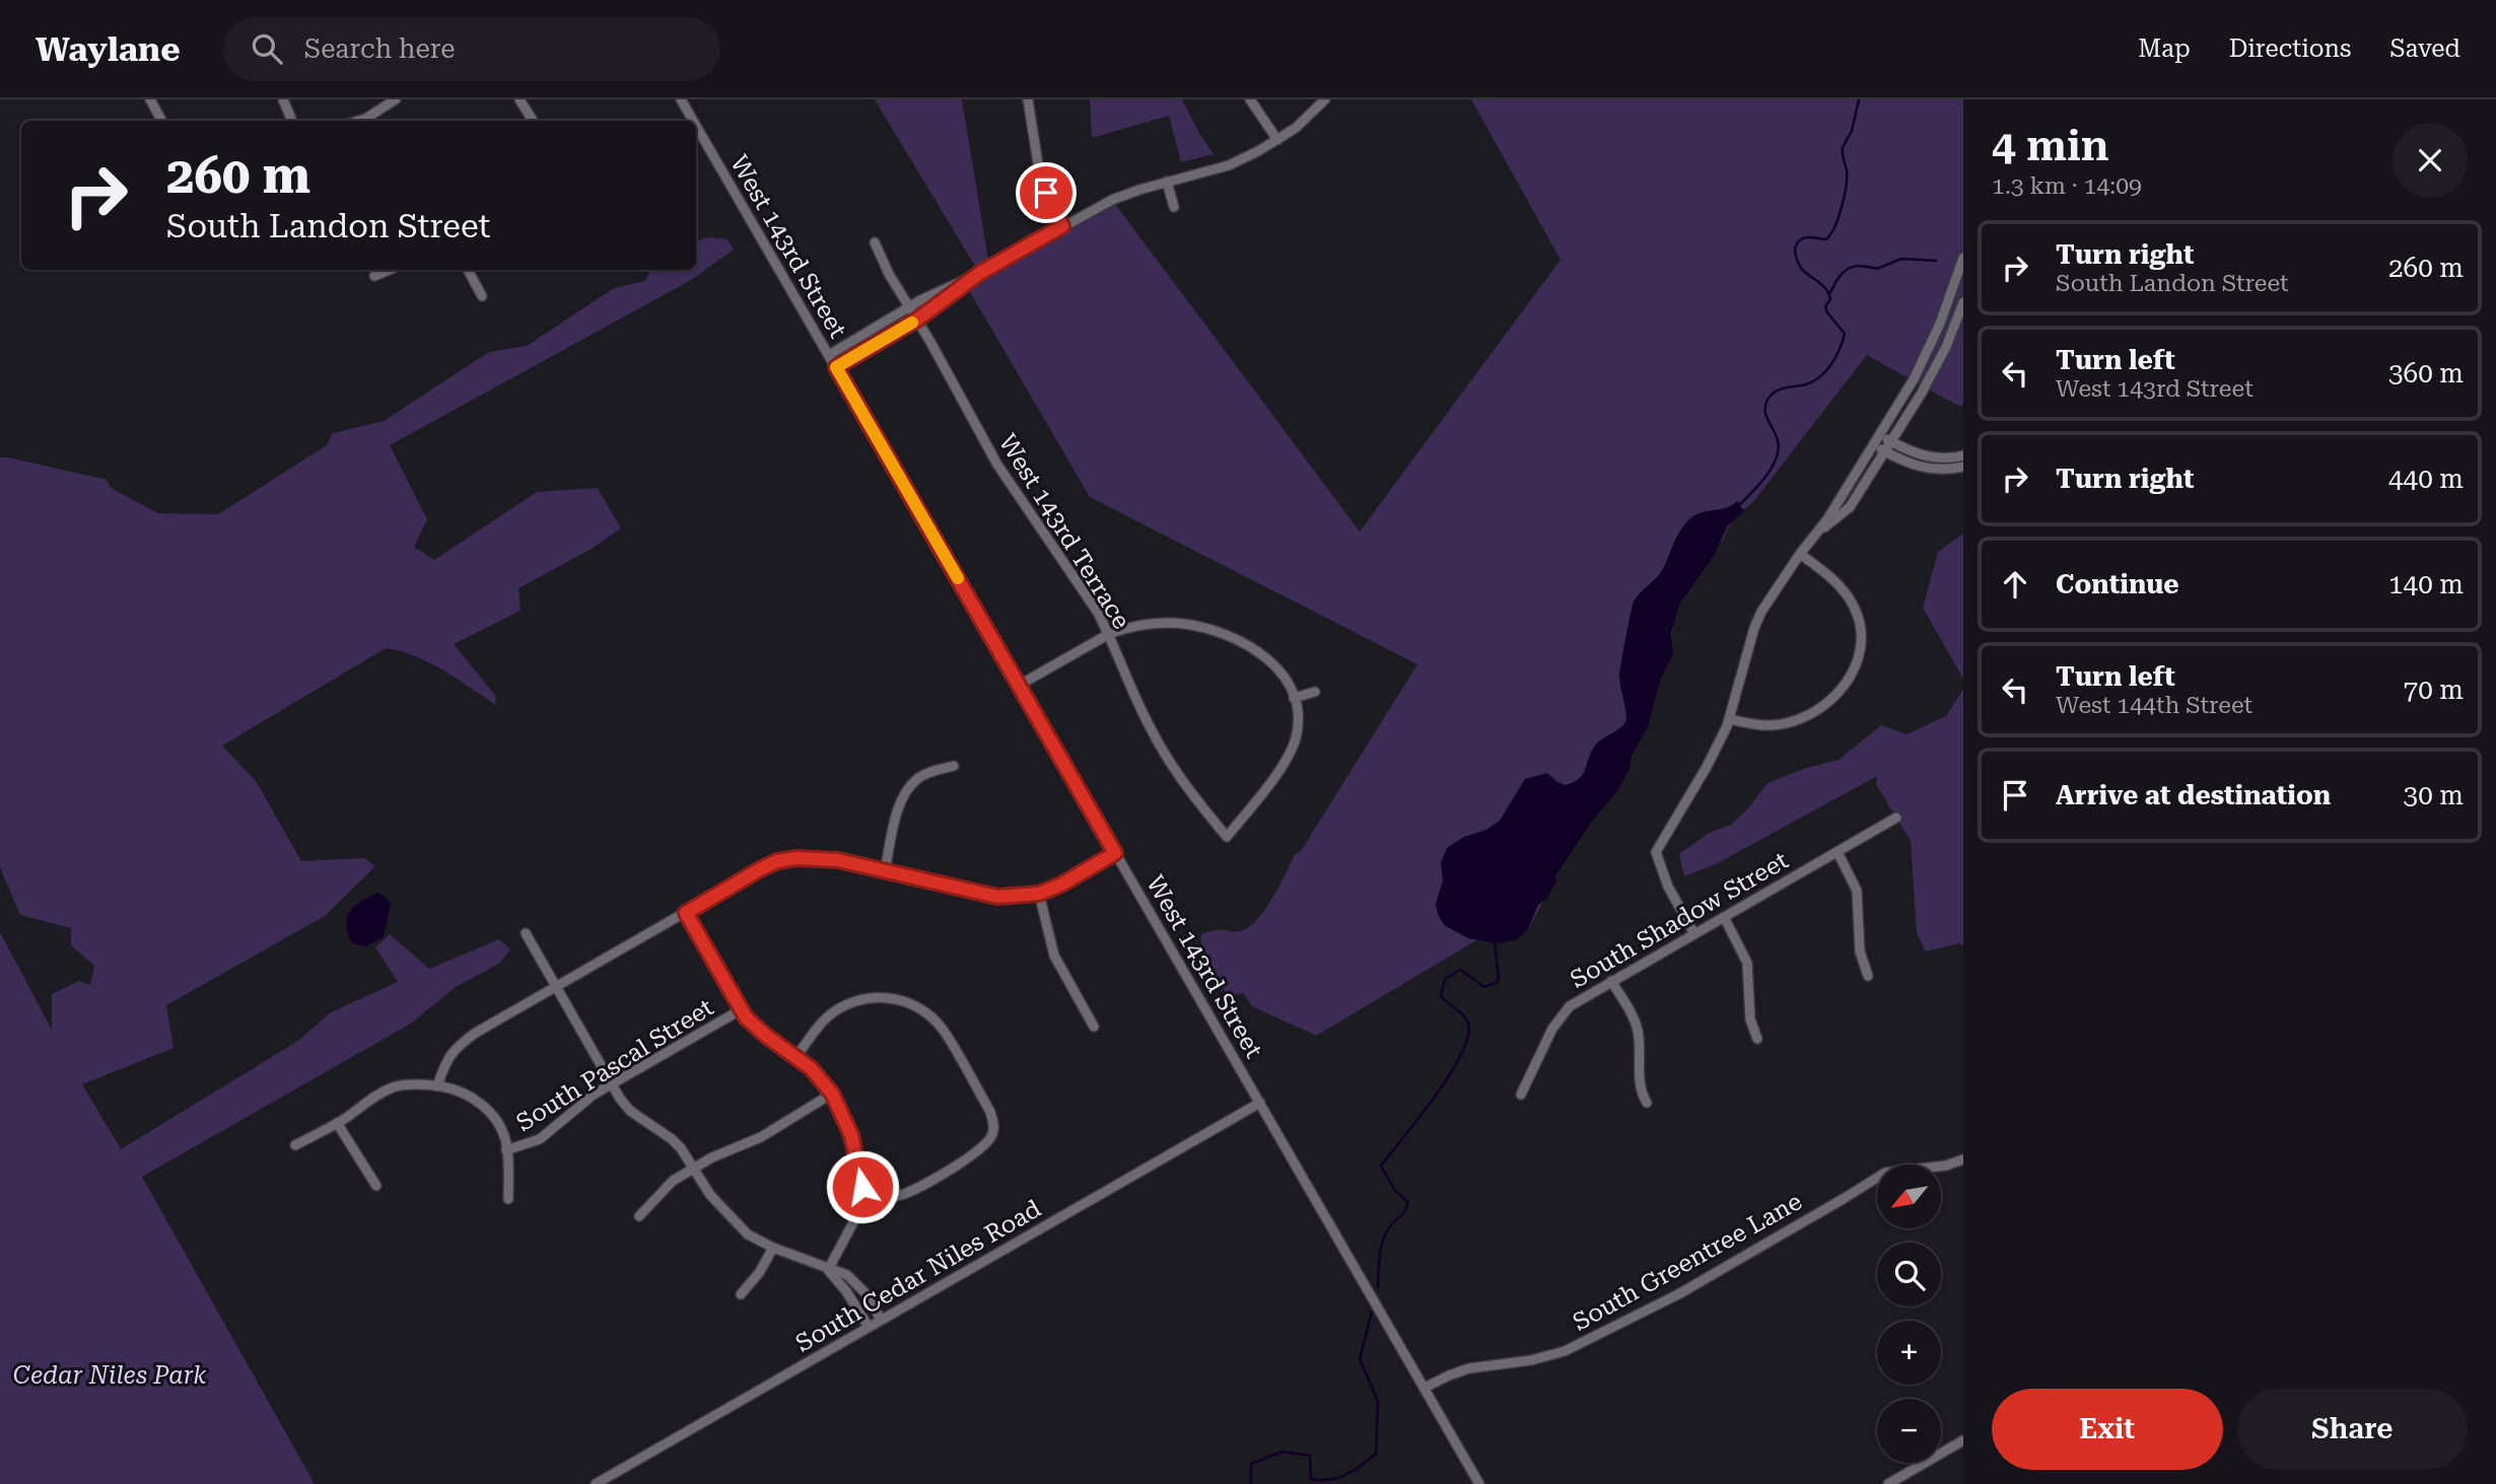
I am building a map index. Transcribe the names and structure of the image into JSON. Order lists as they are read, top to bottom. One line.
{"streets":{"street":["West 143rd Street","West 143rd Terrace","South Shadow Street","South Pascal Street","South Greentree Lane","South Cedar Niles Road"]},"crossings":[["West 143rd Street","South Greentree Lane"],["West 143rd Street","South Cedar Niles Road"]],"parks":["Cedar Niles Park"],"north":"bottom left","page":{"header":"Waylane","search":"Search here","nav":["Map","Directions","Saved"],"heading":["4 min","1.3 km · 14:09"],"turn":["260 m","South Landon Street"],"list":[{"name":"Turn right","note":"South Landon Street","value":"260 m"},{"name":"Turn left","note":"West 143rd Street","value":"360 m"},{"name":"Turn right","value":"440 m"},{"name":"Continue","value":"140 m"},{"name":"Turn left","note":"West 144th Street","value":"70 m"},{"name":"Arrive at destination","value":"30 m"}],"map_buttons":["+","−"],"buttons":["Exit","Share"]}}
